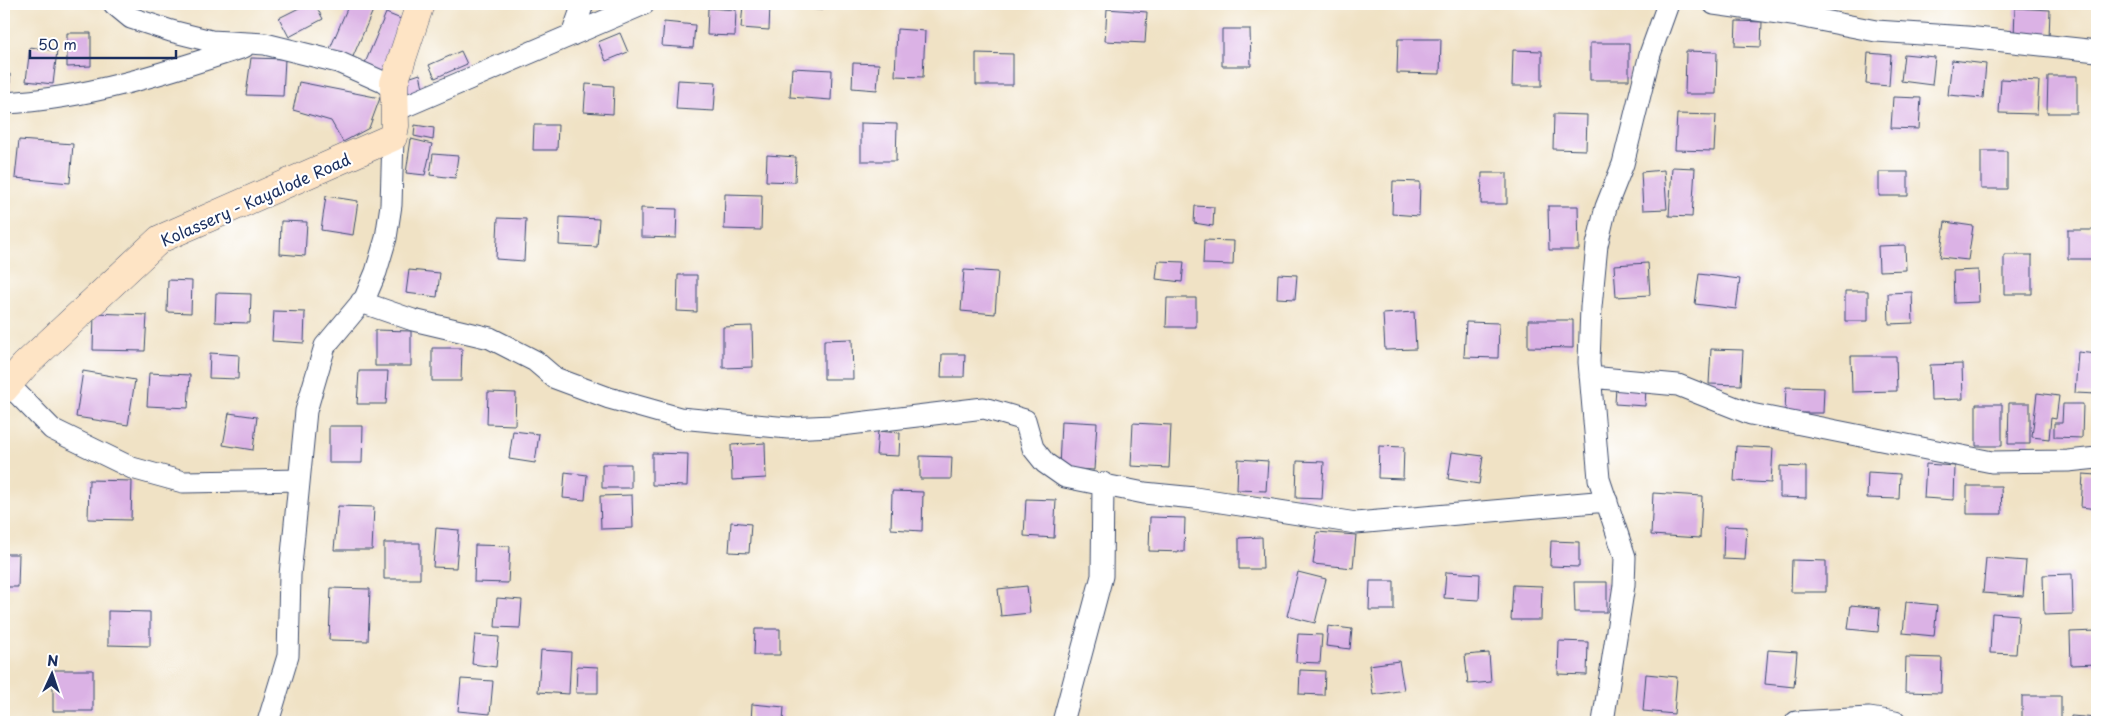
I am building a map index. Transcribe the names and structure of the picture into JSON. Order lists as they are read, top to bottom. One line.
{"streets":{"main road":["Kolassery - Kayalode Road"]},"scale_bar":"50 m","north":"top"}
